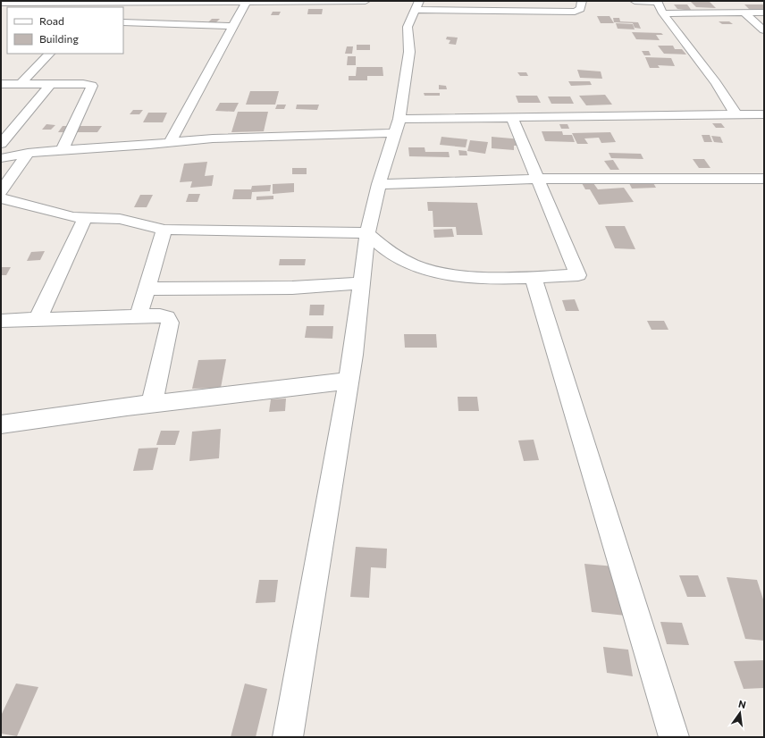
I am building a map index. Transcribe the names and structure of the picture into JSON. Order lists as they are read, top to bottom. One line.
{"legend":["Road","Building"],"north":"top"}
